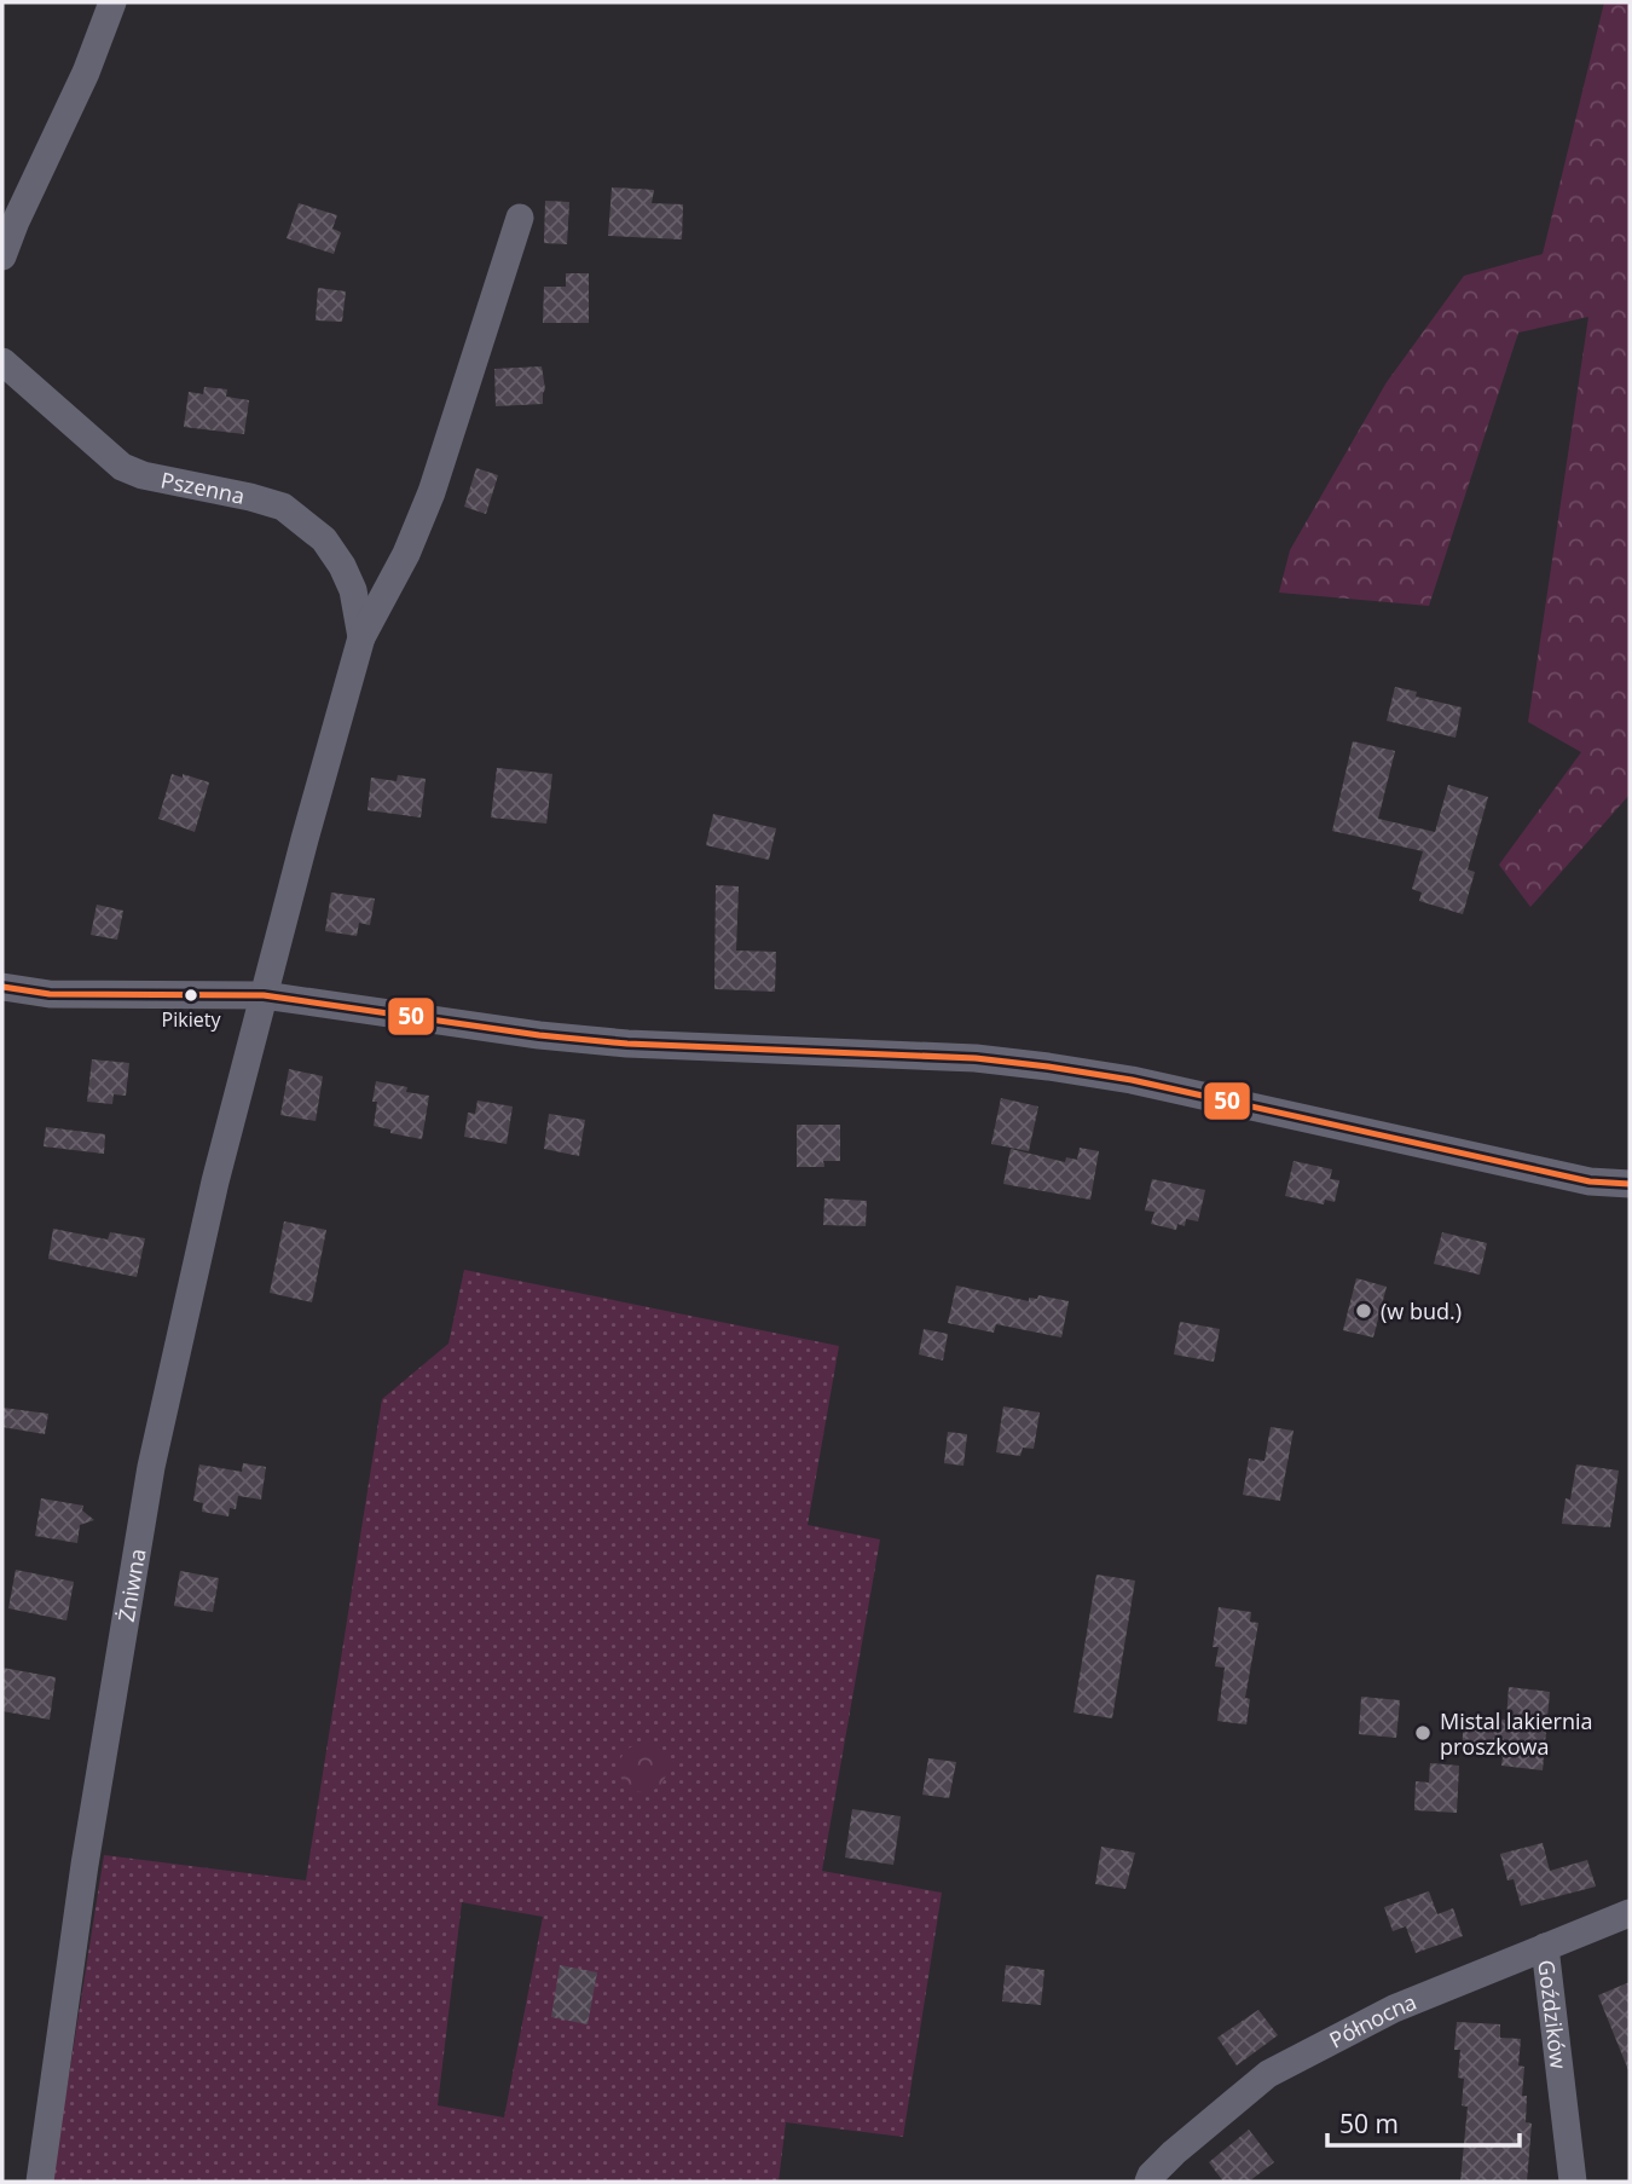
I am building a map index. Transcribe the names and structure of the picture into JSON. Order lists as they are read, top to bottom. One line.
{"streets":{"street":["Pszenna","Żniwna","Goździków","Północna"]},"crossings":[["Pszenna","Żniwna"],["Goździków","Północna"]],"places":["Pikiety","(w bud.)","Mistal lakiernia proszkowa"],"lines":["transit line 50"],"scale_bar":"50 m"}
